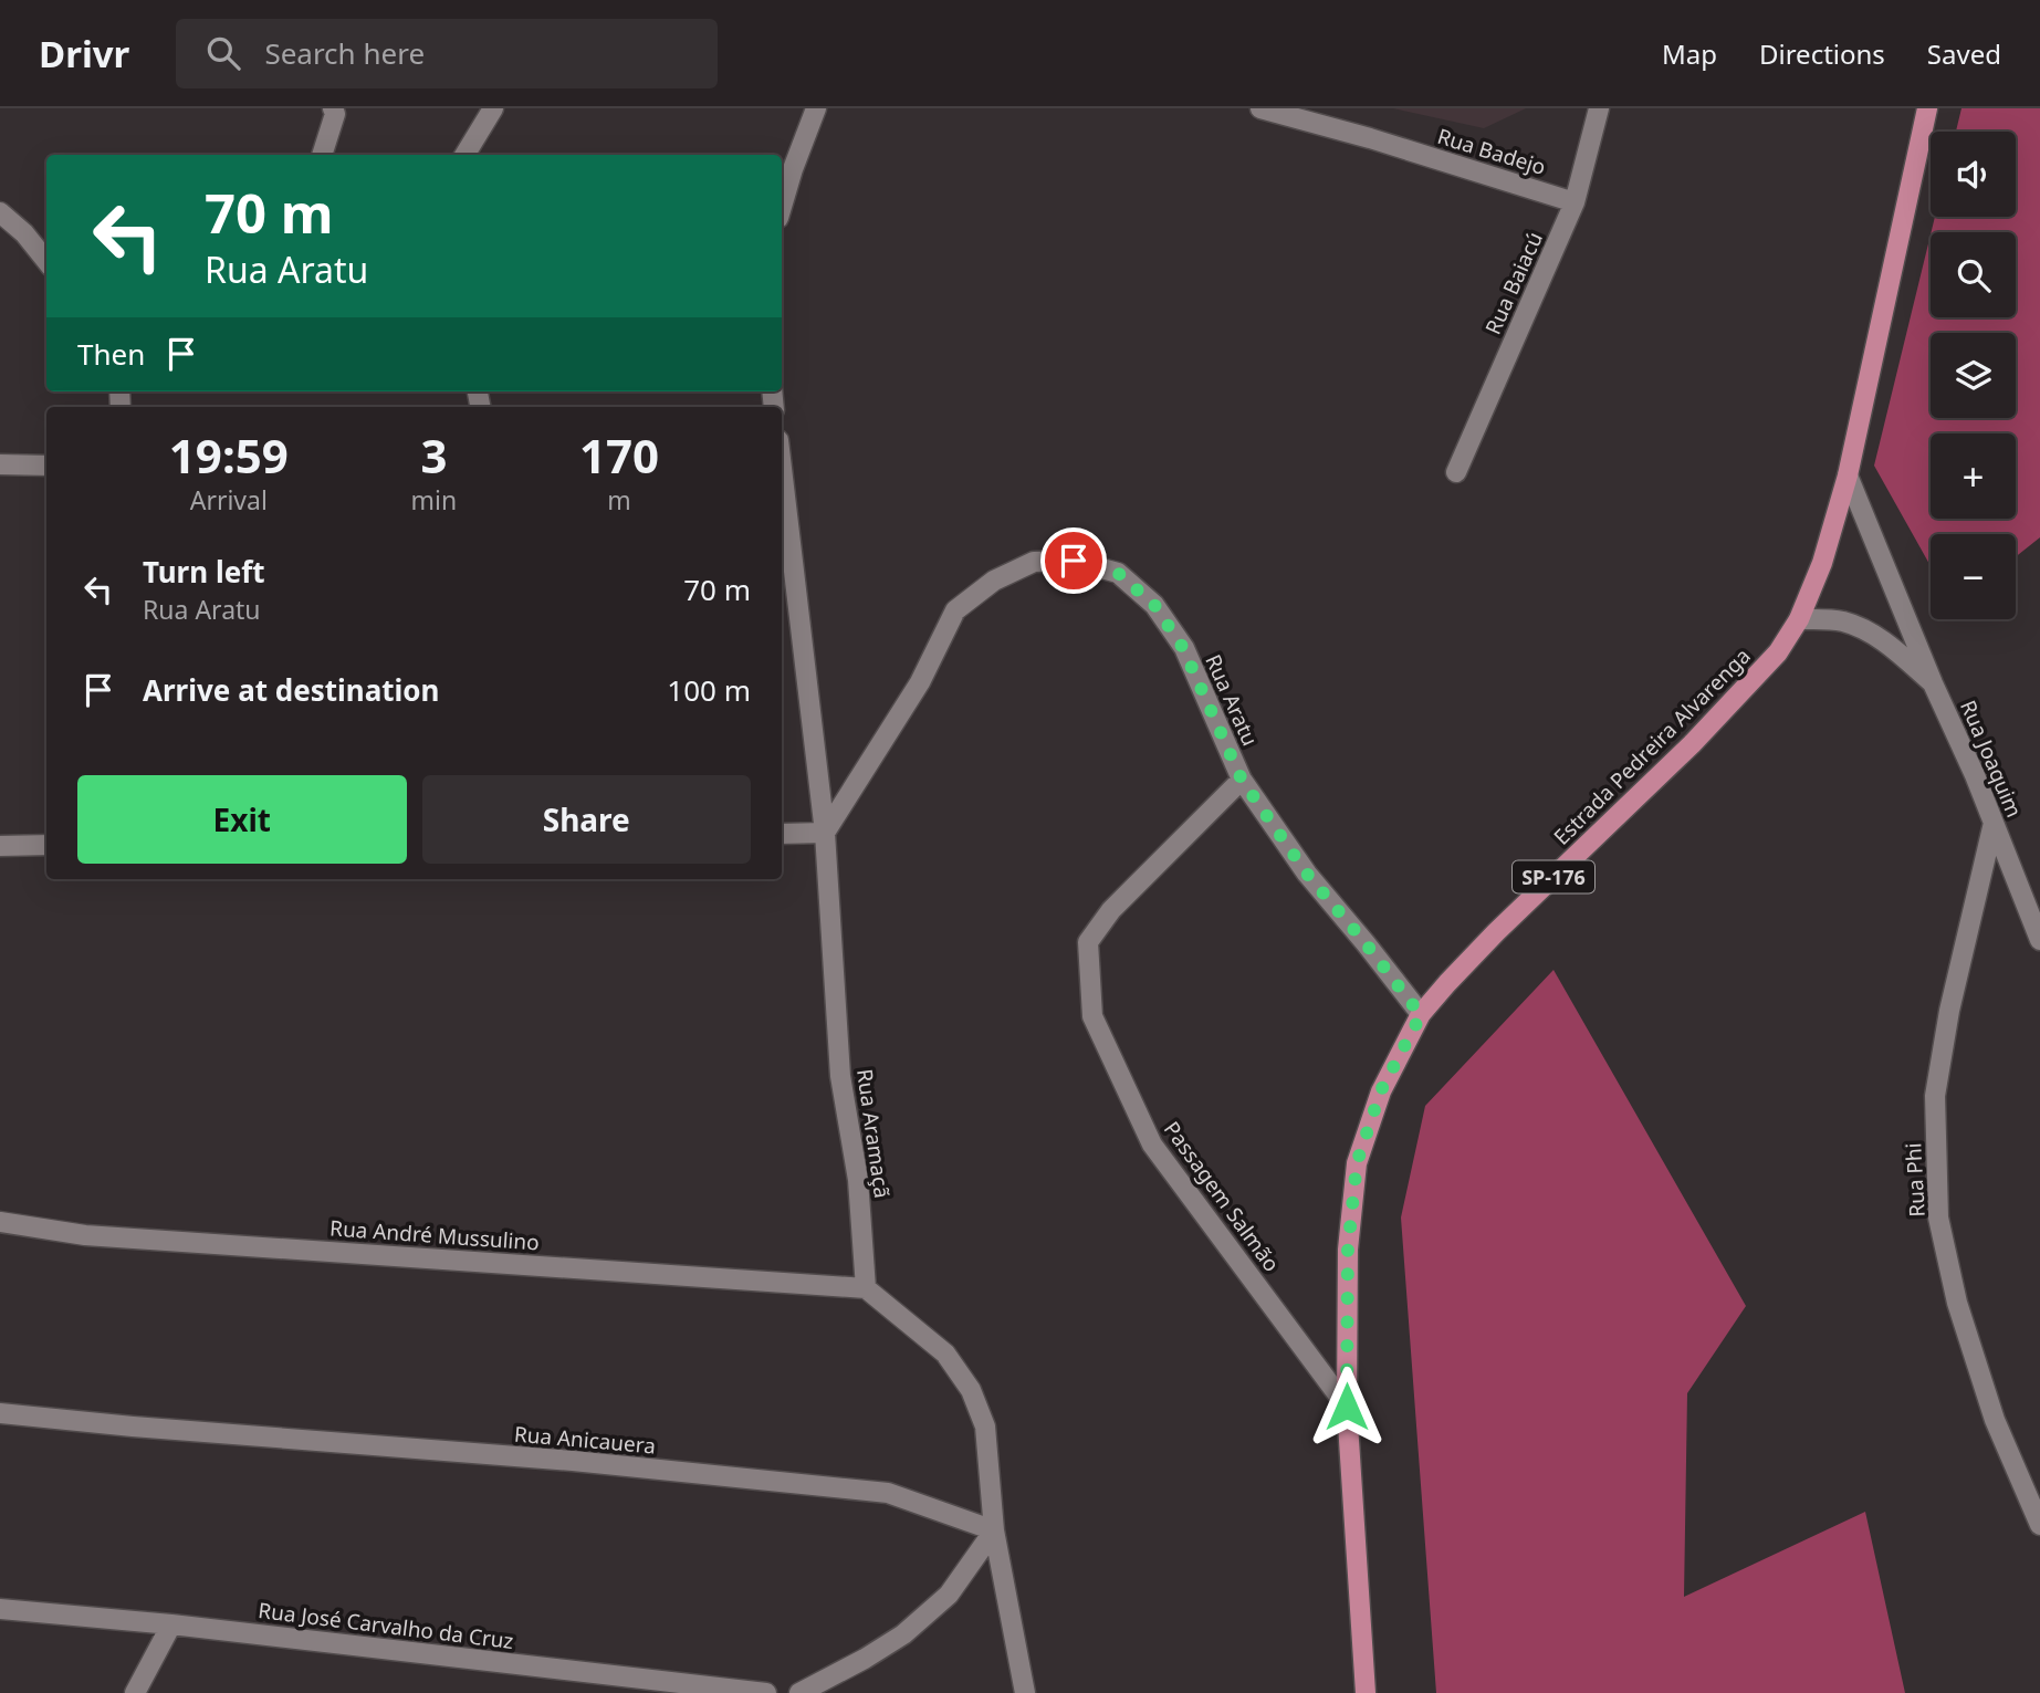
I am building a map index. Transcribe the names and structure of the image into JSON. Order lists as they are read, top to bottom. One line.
{"streets":{"main road":["Estrada Pedreira Alvarenga","SP-176"],"street":["Rua Badejo","Rua Baiacú","Rua Aratu","Rua Joaquim","Rua Aramaçã","Rua Phi","Passagem Salmão","Rua André Mussulino","Rua Anicauera","Rua José Carvalho da Cruz"]},"crossings":[["Rua Badejo","Rua Baiacú"],["Rua Aratu","Estrada Pedreira Alvarenga"],["Rua Aratu","Rua Aramaçã"],["Rua Aratu","Passagem Salmão"],["Estrada Pedreira Alvarenga","Rua Joaquim"],["Estrada Pedreira Alvarenga","Passagem Salmão"],["Rua Joaquim","Rua Phi"],["Rua Aramaçã","Rua André Mussulino"]],"page":{"header":"Drivr","search":"Search here","nav":["Map","Directions","Saved"],"map_buttons":["+","−"],"turn":["70 m","Rua Aratu"],"then":"Then","eta":["19:59","Arrival","3","min","170","m"],"list":[{"name":"Turn left","note":"Rua Aratu","value":"70 m"},{"name":"Arrive at destination","value":"100 m"}],"buttons":["Exit","Share"]}}
